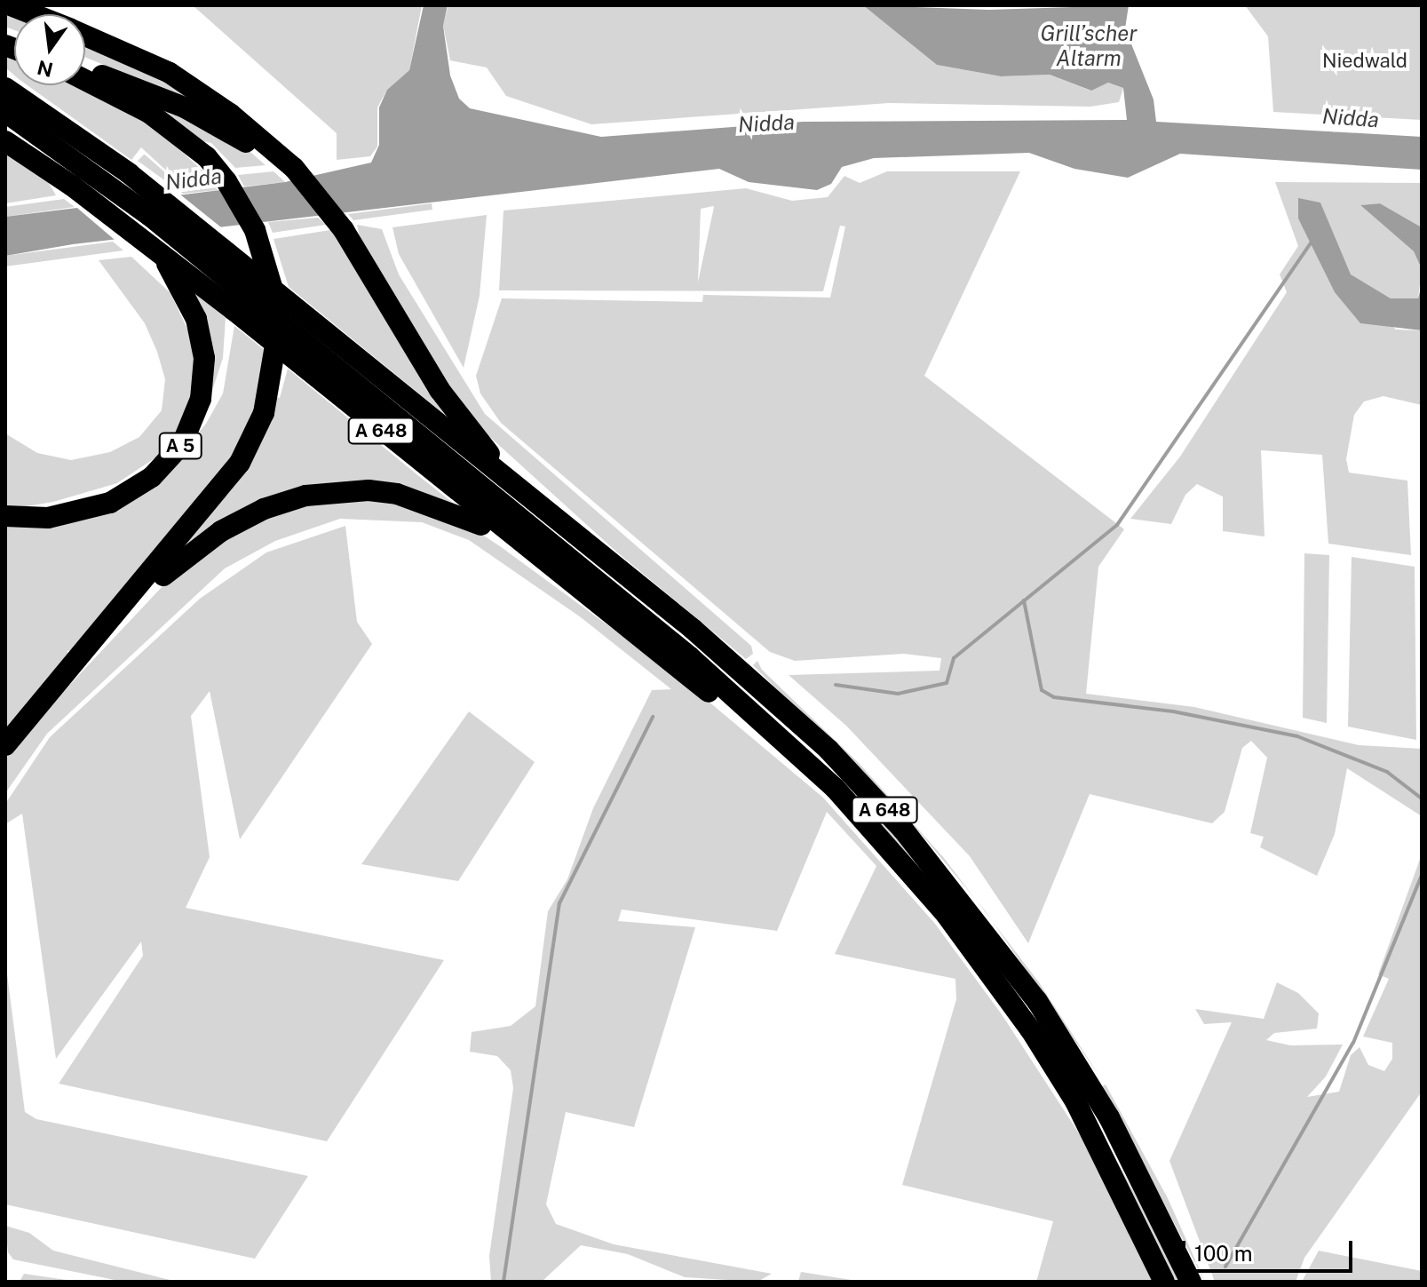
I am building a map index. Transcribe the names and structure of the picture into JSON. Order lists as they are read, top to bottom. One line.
{"streets":{"highway":["A 648","A 5"]},"crossings":[["A 648","A 5"]],"water":["Grill’scher Altarm","Nidda"],"parks":["Niedwald"],"scale_bar":"100 m","north":"bottom"}
